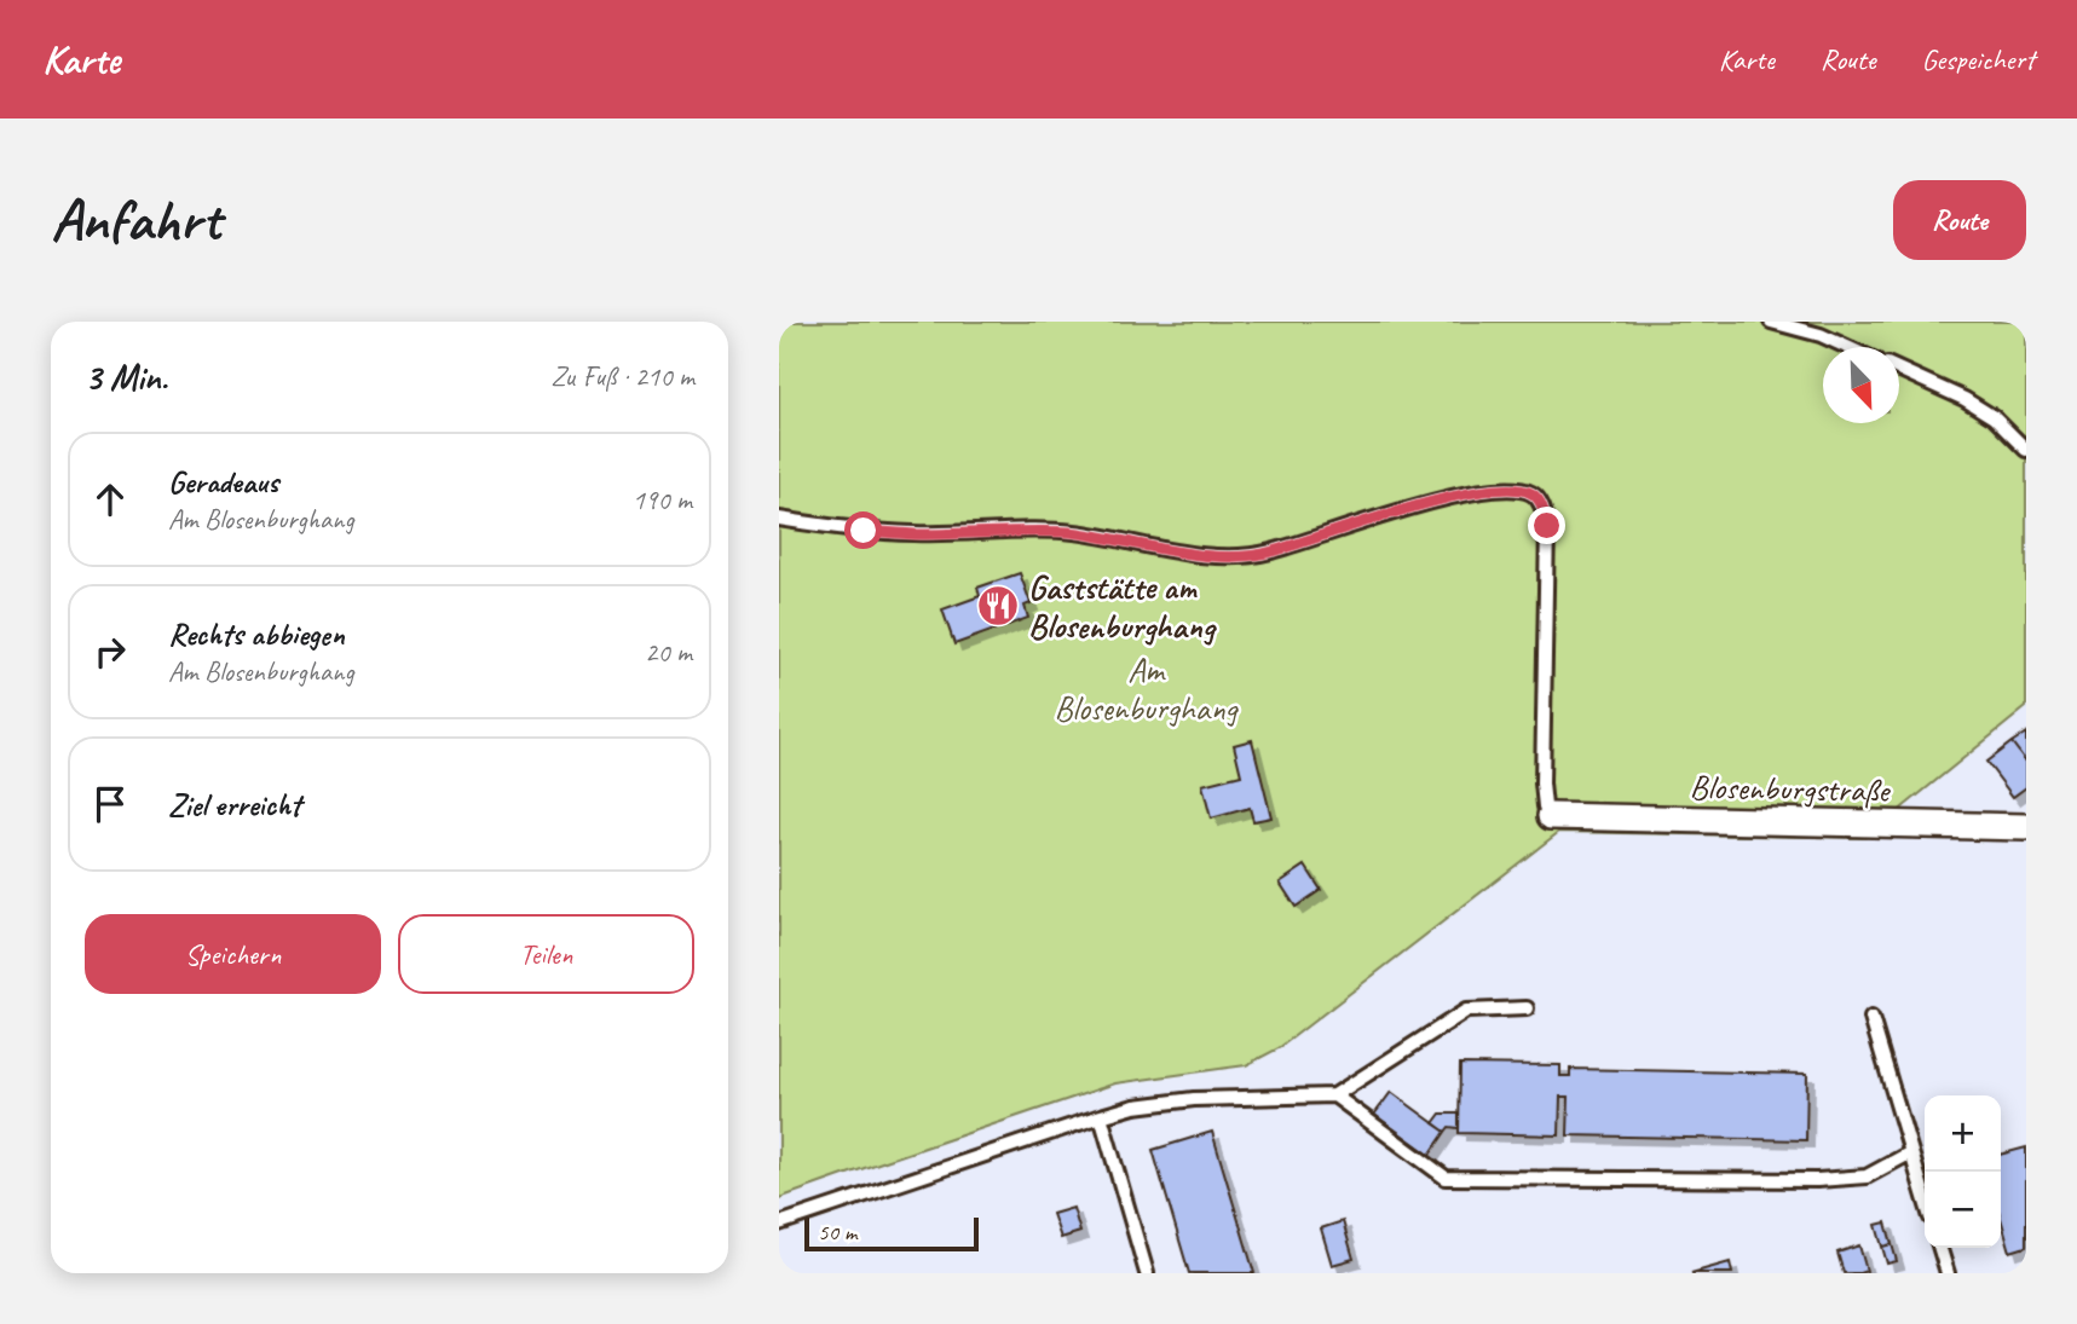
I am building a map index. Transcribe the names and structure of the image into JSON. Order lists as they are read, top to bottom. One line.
{"streets":{"street":["Blosenburgstraße"]},"parks":["Am Blosenburghang"],"places":{"restaurant":["Gaststätte am Blosenburghang"]},"scale_bar":"50 m","north":"bottom right","page":{"header":"Karte","nav":["Karte","Route","Gespeichert"],"buttons":["Route",["Speichern","Teilen"]],"title":"Anfahrt","heading":["3 Min.","Zu Fuß · 210 m"],"list":[["Geradeaus","Am Blosenburghang","190 m"],["Rechts abbiegen","Am Blosenburghang","20 m"],"Ziel erreicht"],"map_buttons":["+","−"],"scale":"50 m"}}
